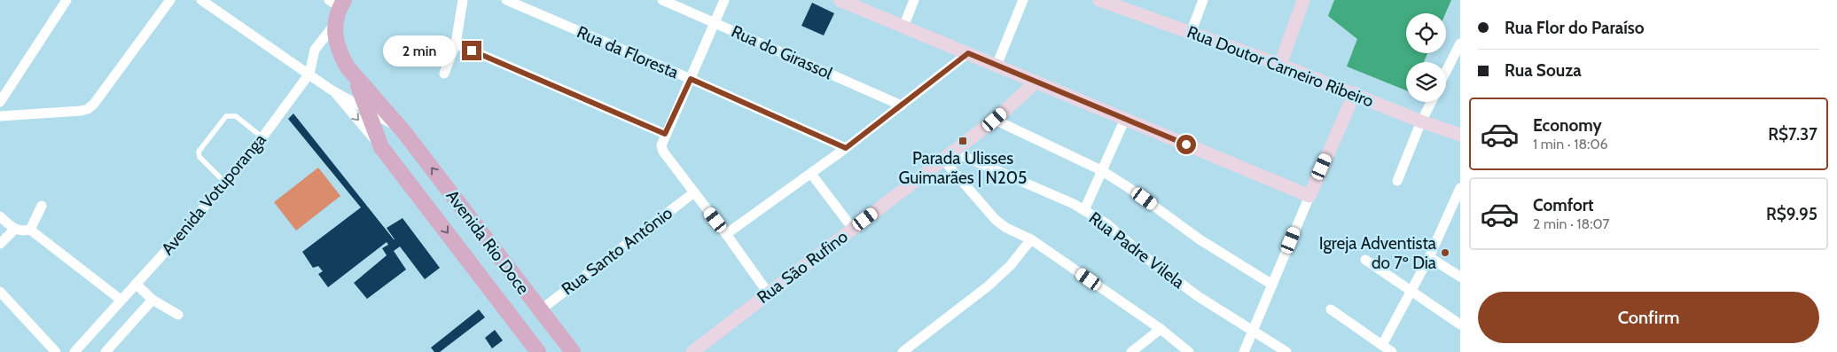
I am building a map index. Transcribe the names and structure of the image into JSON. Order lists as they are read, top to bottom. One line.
{"streets":{"main road":["Avenida Rio Doce"],"street":["Rua da Floresta","Rua do Girassol","Rua Doutor Carneiro Ribeiro","Avenida Votuporanga","Rua Padre Vilela","Rua Santo Antônio","Rua São Rufino"]},"crossings":[["Avenida Votuporanga","Avenida Rio Doce"],["Avenida Rio Doce","Rua Santo Antônio"],["Rua Padre Vilela","Rua São Rufino"]],"places":{"transit":["Parada Ulisses Guimarães | N205"],"other":["Igreja Adventista do 7º Dia"]},"page":{"banner":["Rua Flor do Paraíso","Rua Souza"],"bubble":"2 min","list":[{"name":"Economy","note":"1 min · 18:06","value":"R$7.37"},{"name":"Comfort","note":"2 min · 18:07","value":"R$9.95"}],"buttons":"Confirm"}}
